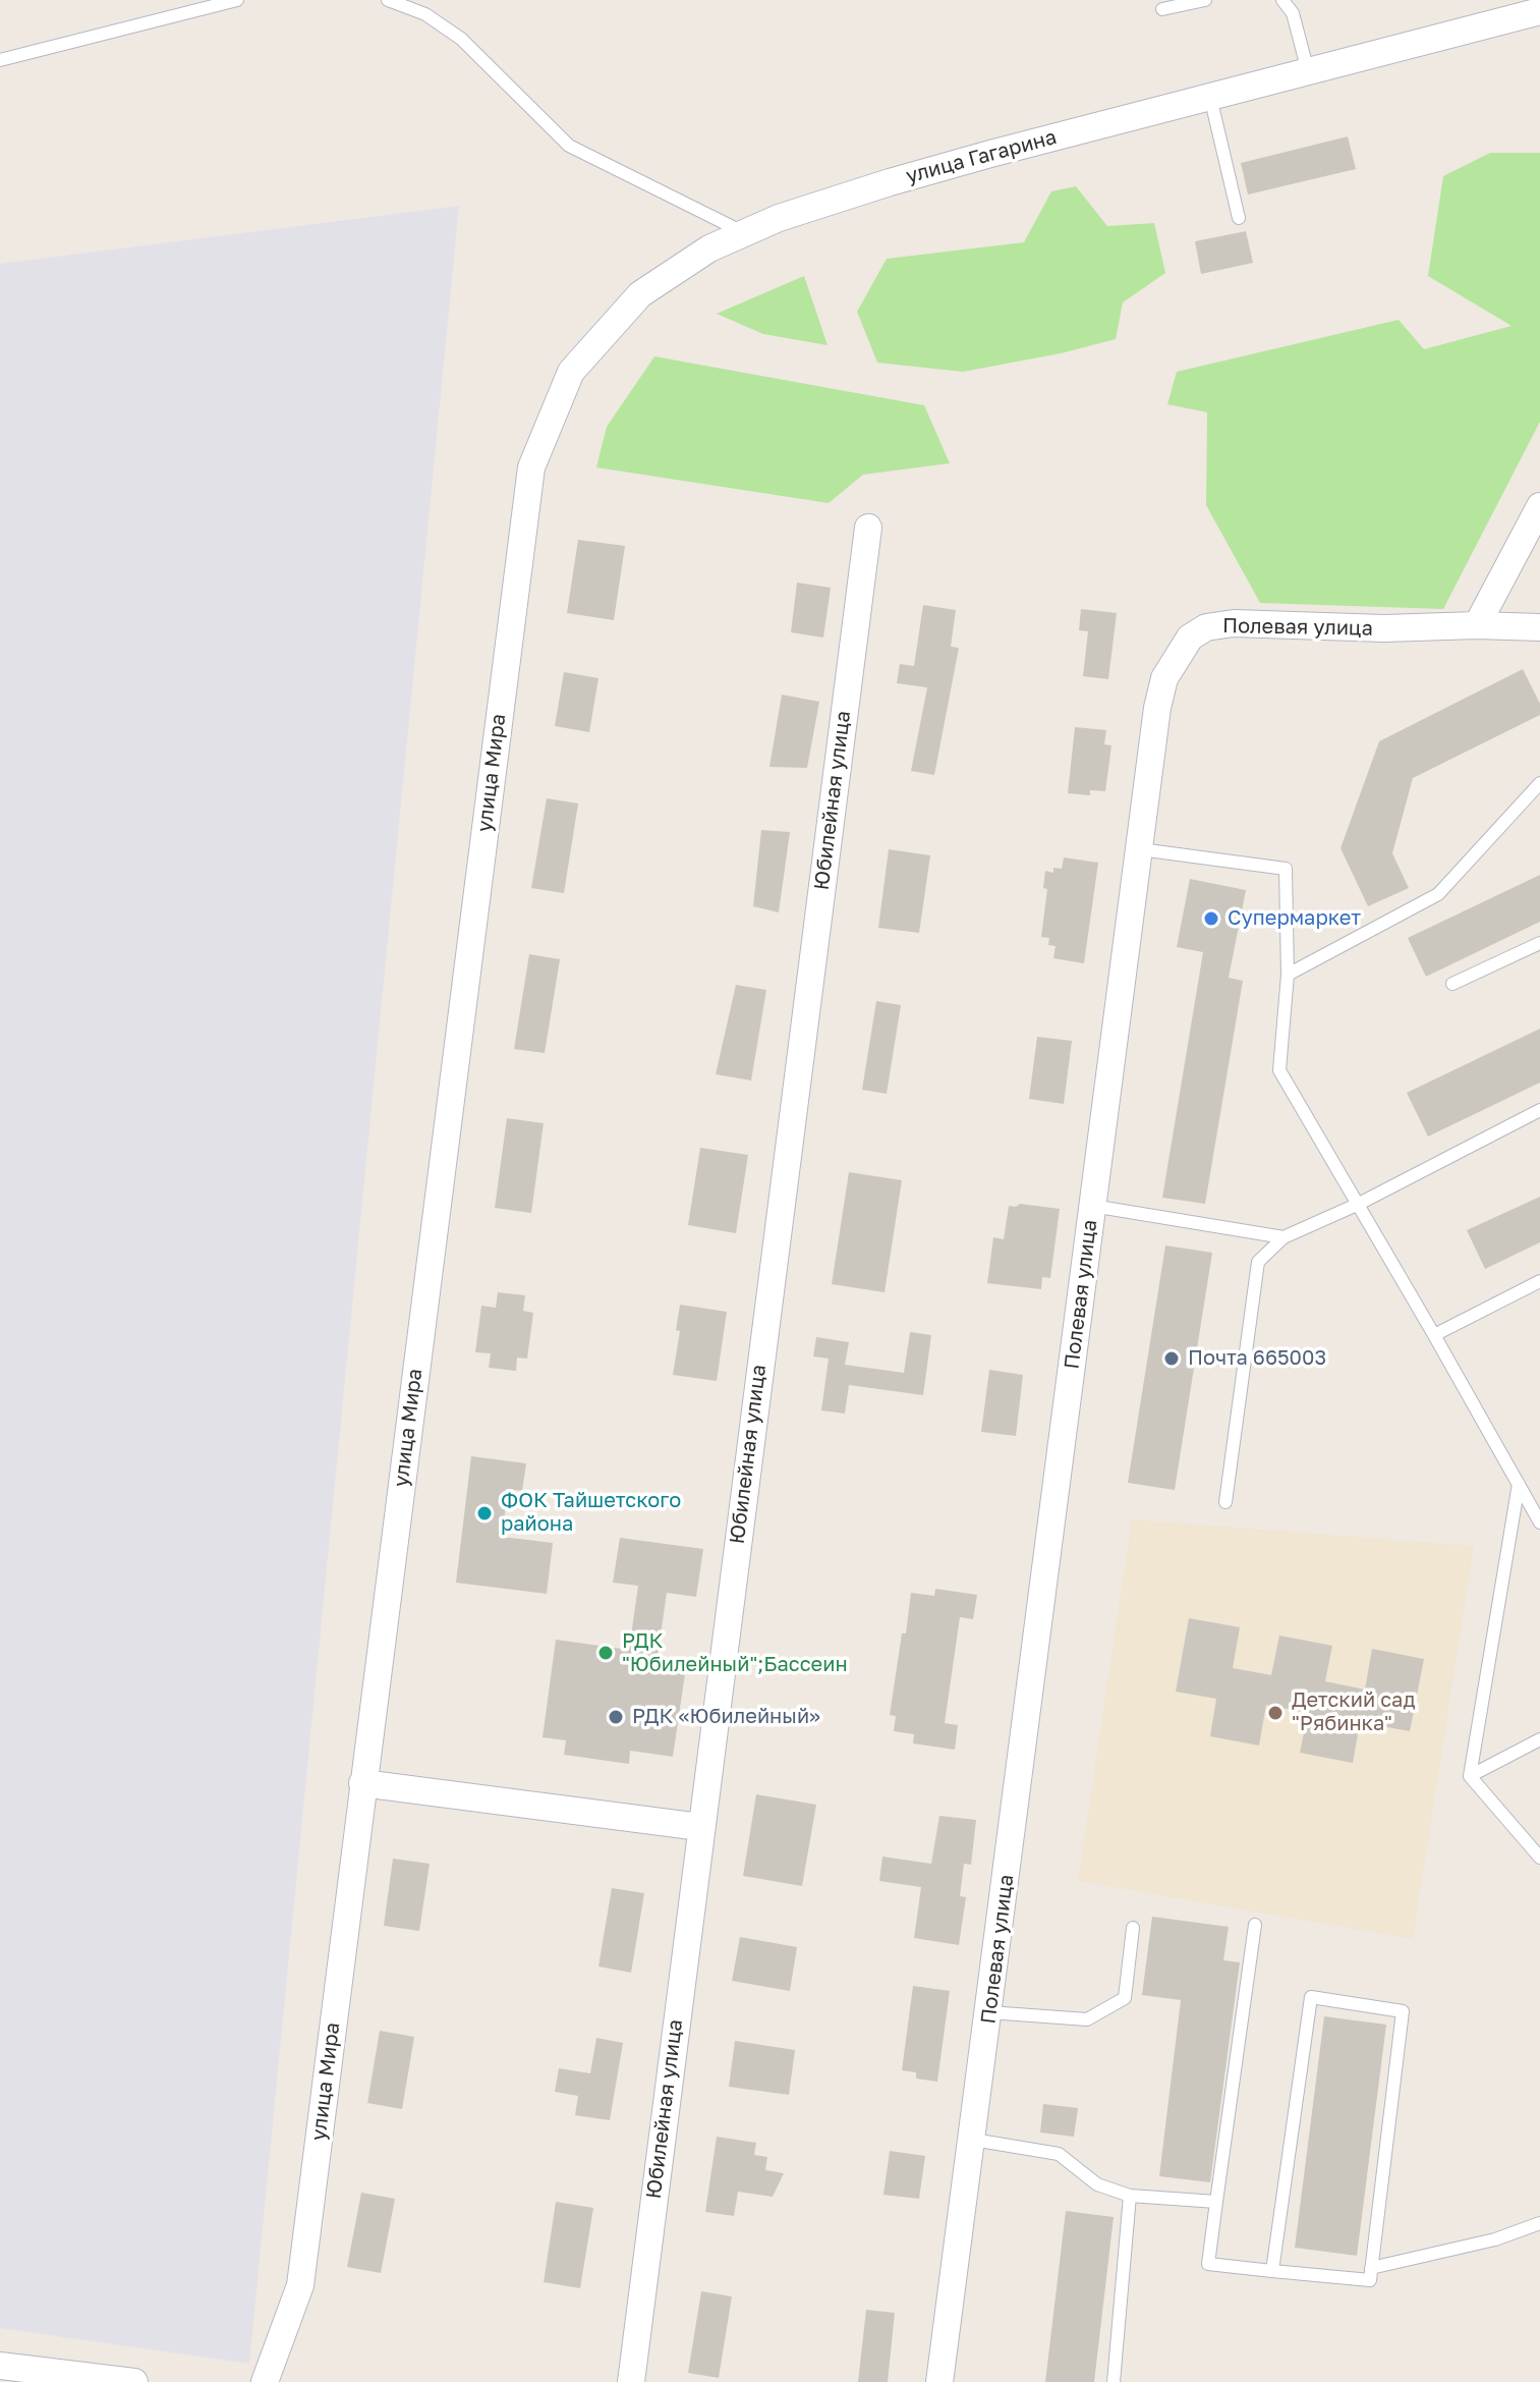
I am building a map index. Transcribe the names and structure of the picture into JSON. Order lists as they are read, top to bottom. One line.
{"streets":{"street":["улица Гагарина","Полевая улица","улица Мира","Юбилейная улица"]},"crossings":[["улица Гагарина","улица Мира"]],"places":["Супермаркет","Почта 665003","ФОК Тайшетского района","РДК \"Юбилейный\";Бассеин","Детский сад \"Рябинка\"","РДК «Юбилейный»"]}
